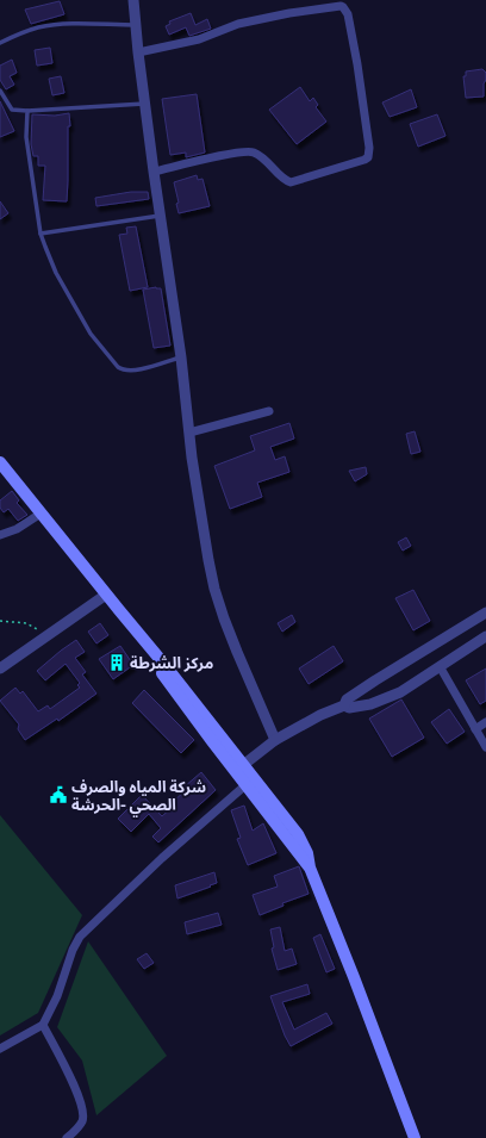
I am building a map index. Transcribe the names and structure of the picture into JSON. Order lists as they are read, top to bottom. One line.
{"places":{"building":["مركز الشرطة"],"public building":["شركة المياه والصرف الصحي -الحرشة"]}}
